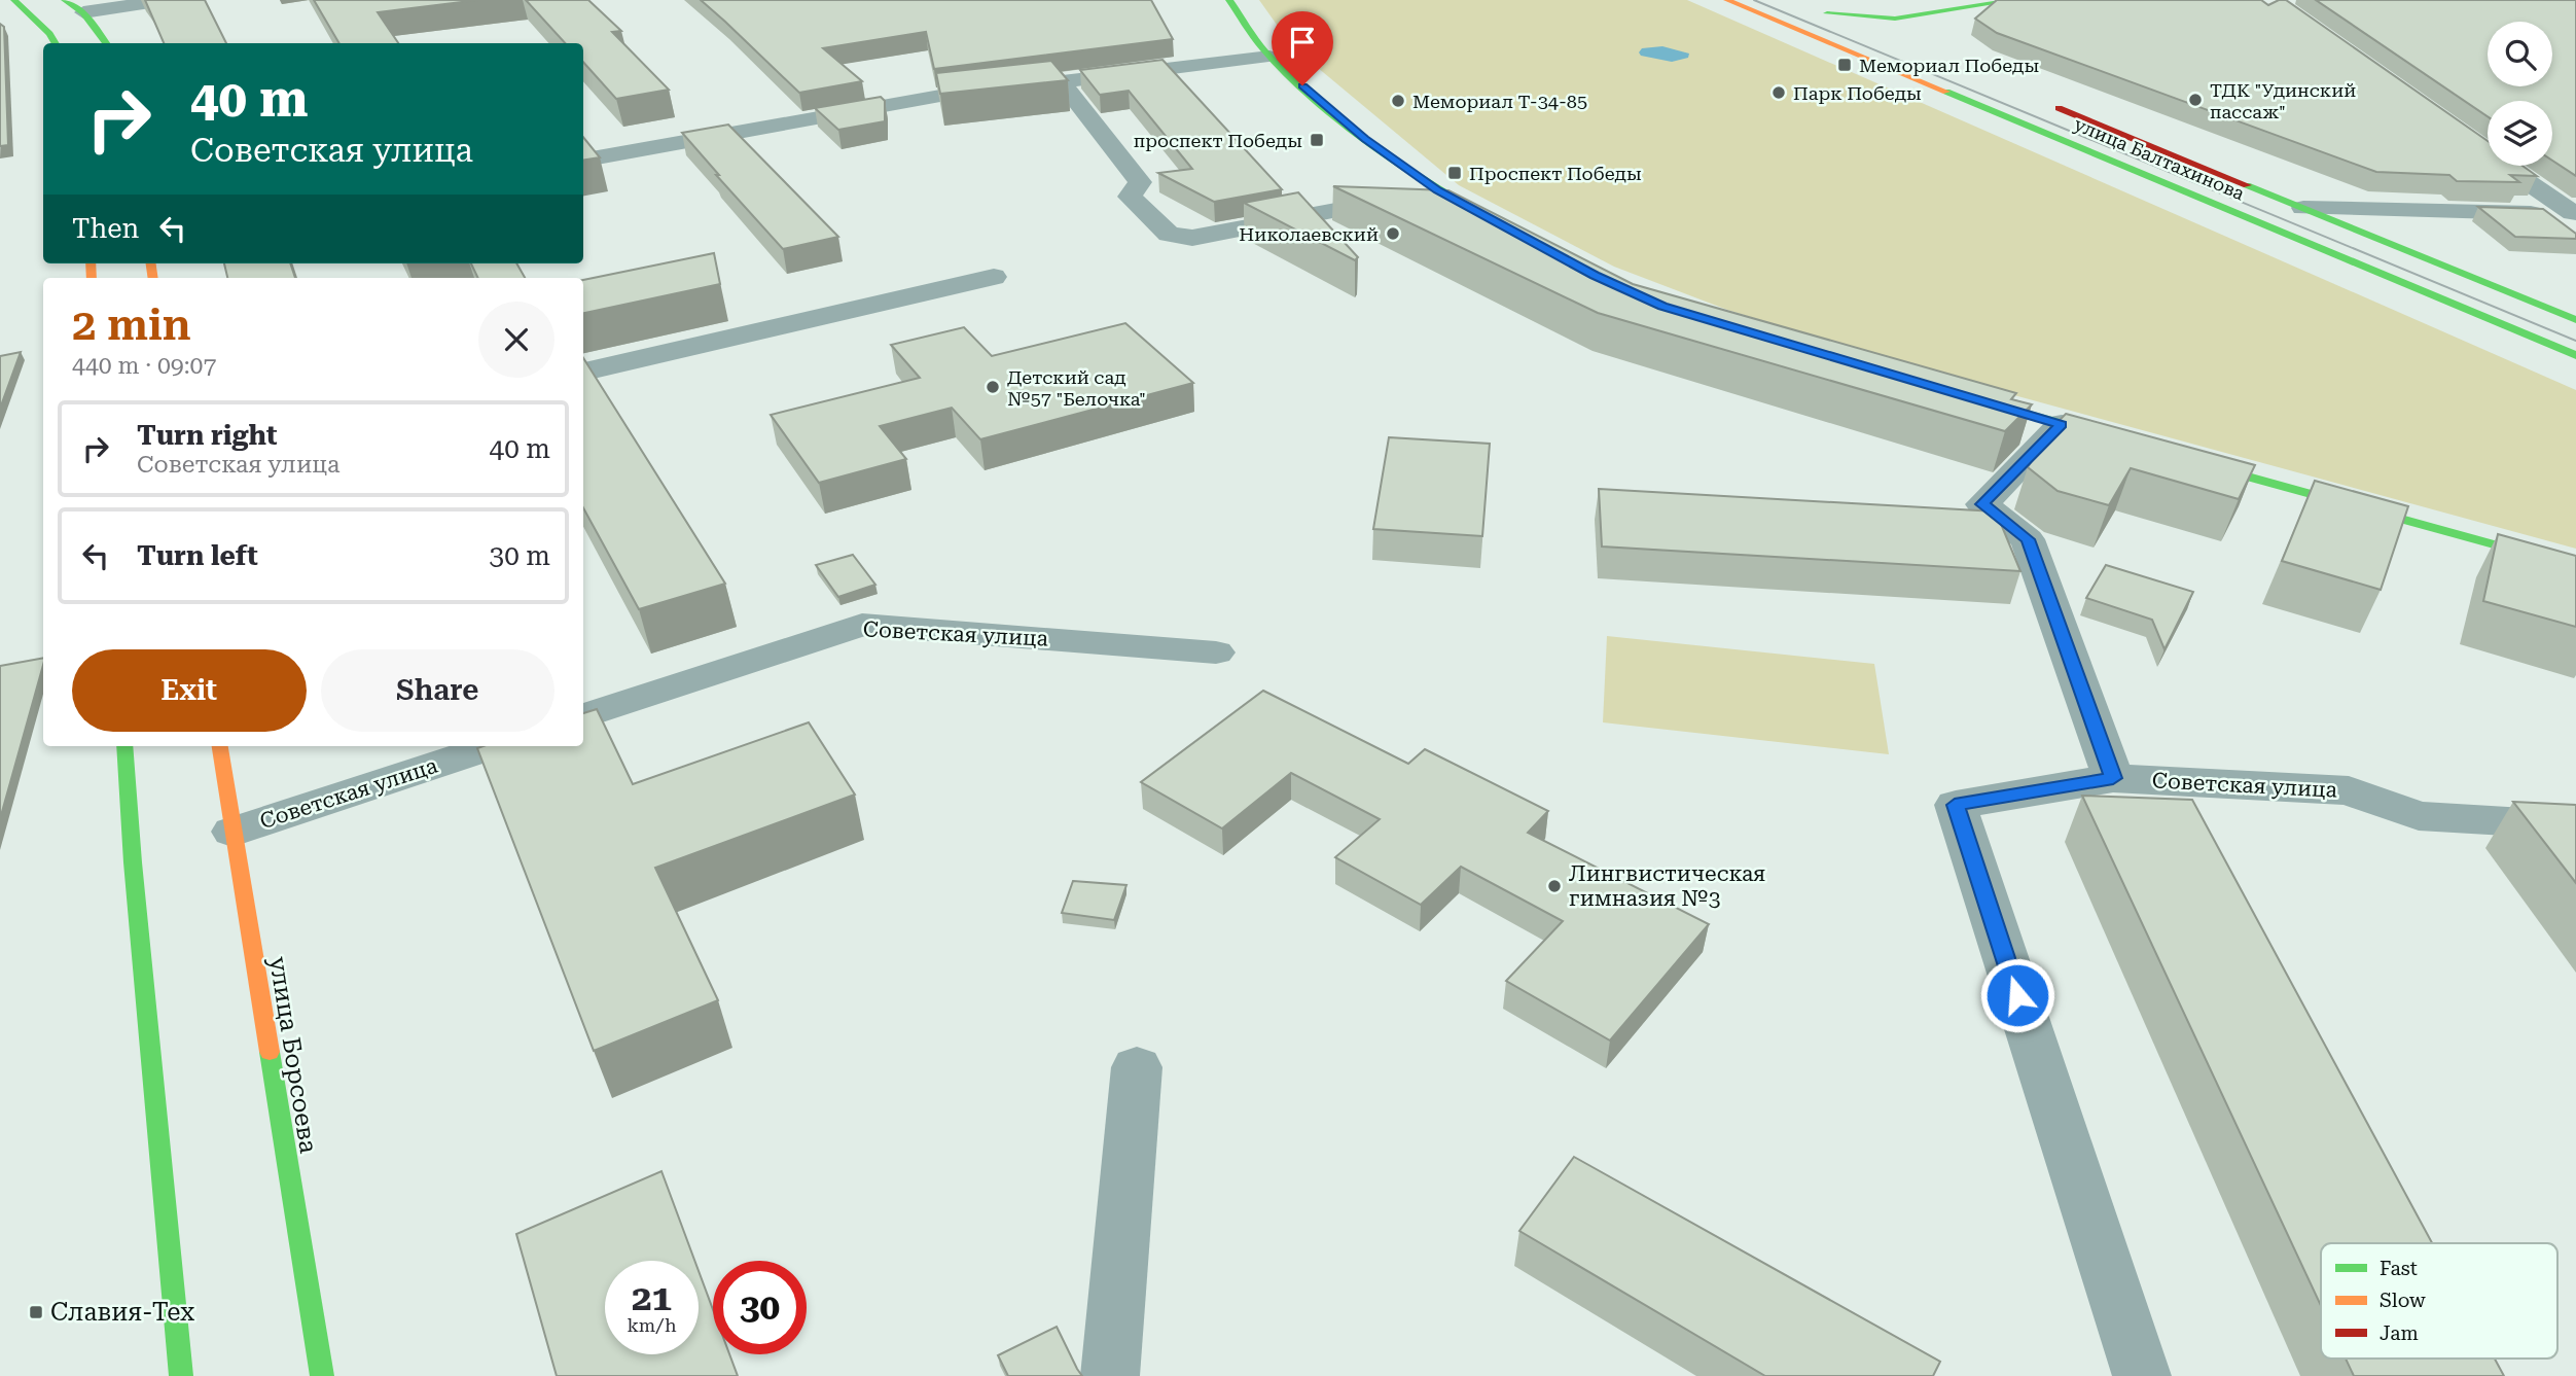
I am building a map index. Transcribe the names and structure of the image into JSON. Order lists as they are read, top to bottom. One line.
{"streets":{"main road":["улица Балтахинова","улица Борсоева"],"street":["Советская улица"]},"crossings":[["Советская улица","улица Борсоева"]],"places":{"transit":["Мемориал Победы","проспект Победы","Проспект Победы","Славия-Тех"],"other":["Парк Победы","ТДК \"Удинский пассаж\"","Мемориал Т-34-85","Николаевский","Детский сад №57 \"Белочка\"","Лингвистическая гимназия №3"]},"legend":["Fast","Slow","Jam"],"page":{"turn":["40 m","Советская улица"],"then":"Then","heading":["2 min","440 m · 09:07"],"list":[{"name":"Turn right","note":"Советская улица","value":"40 m"},{"name":"Turn left","value":"30 m"}],"buttons":["Exit","Share"],"speed":"21 km/h","limit":"30"}}
